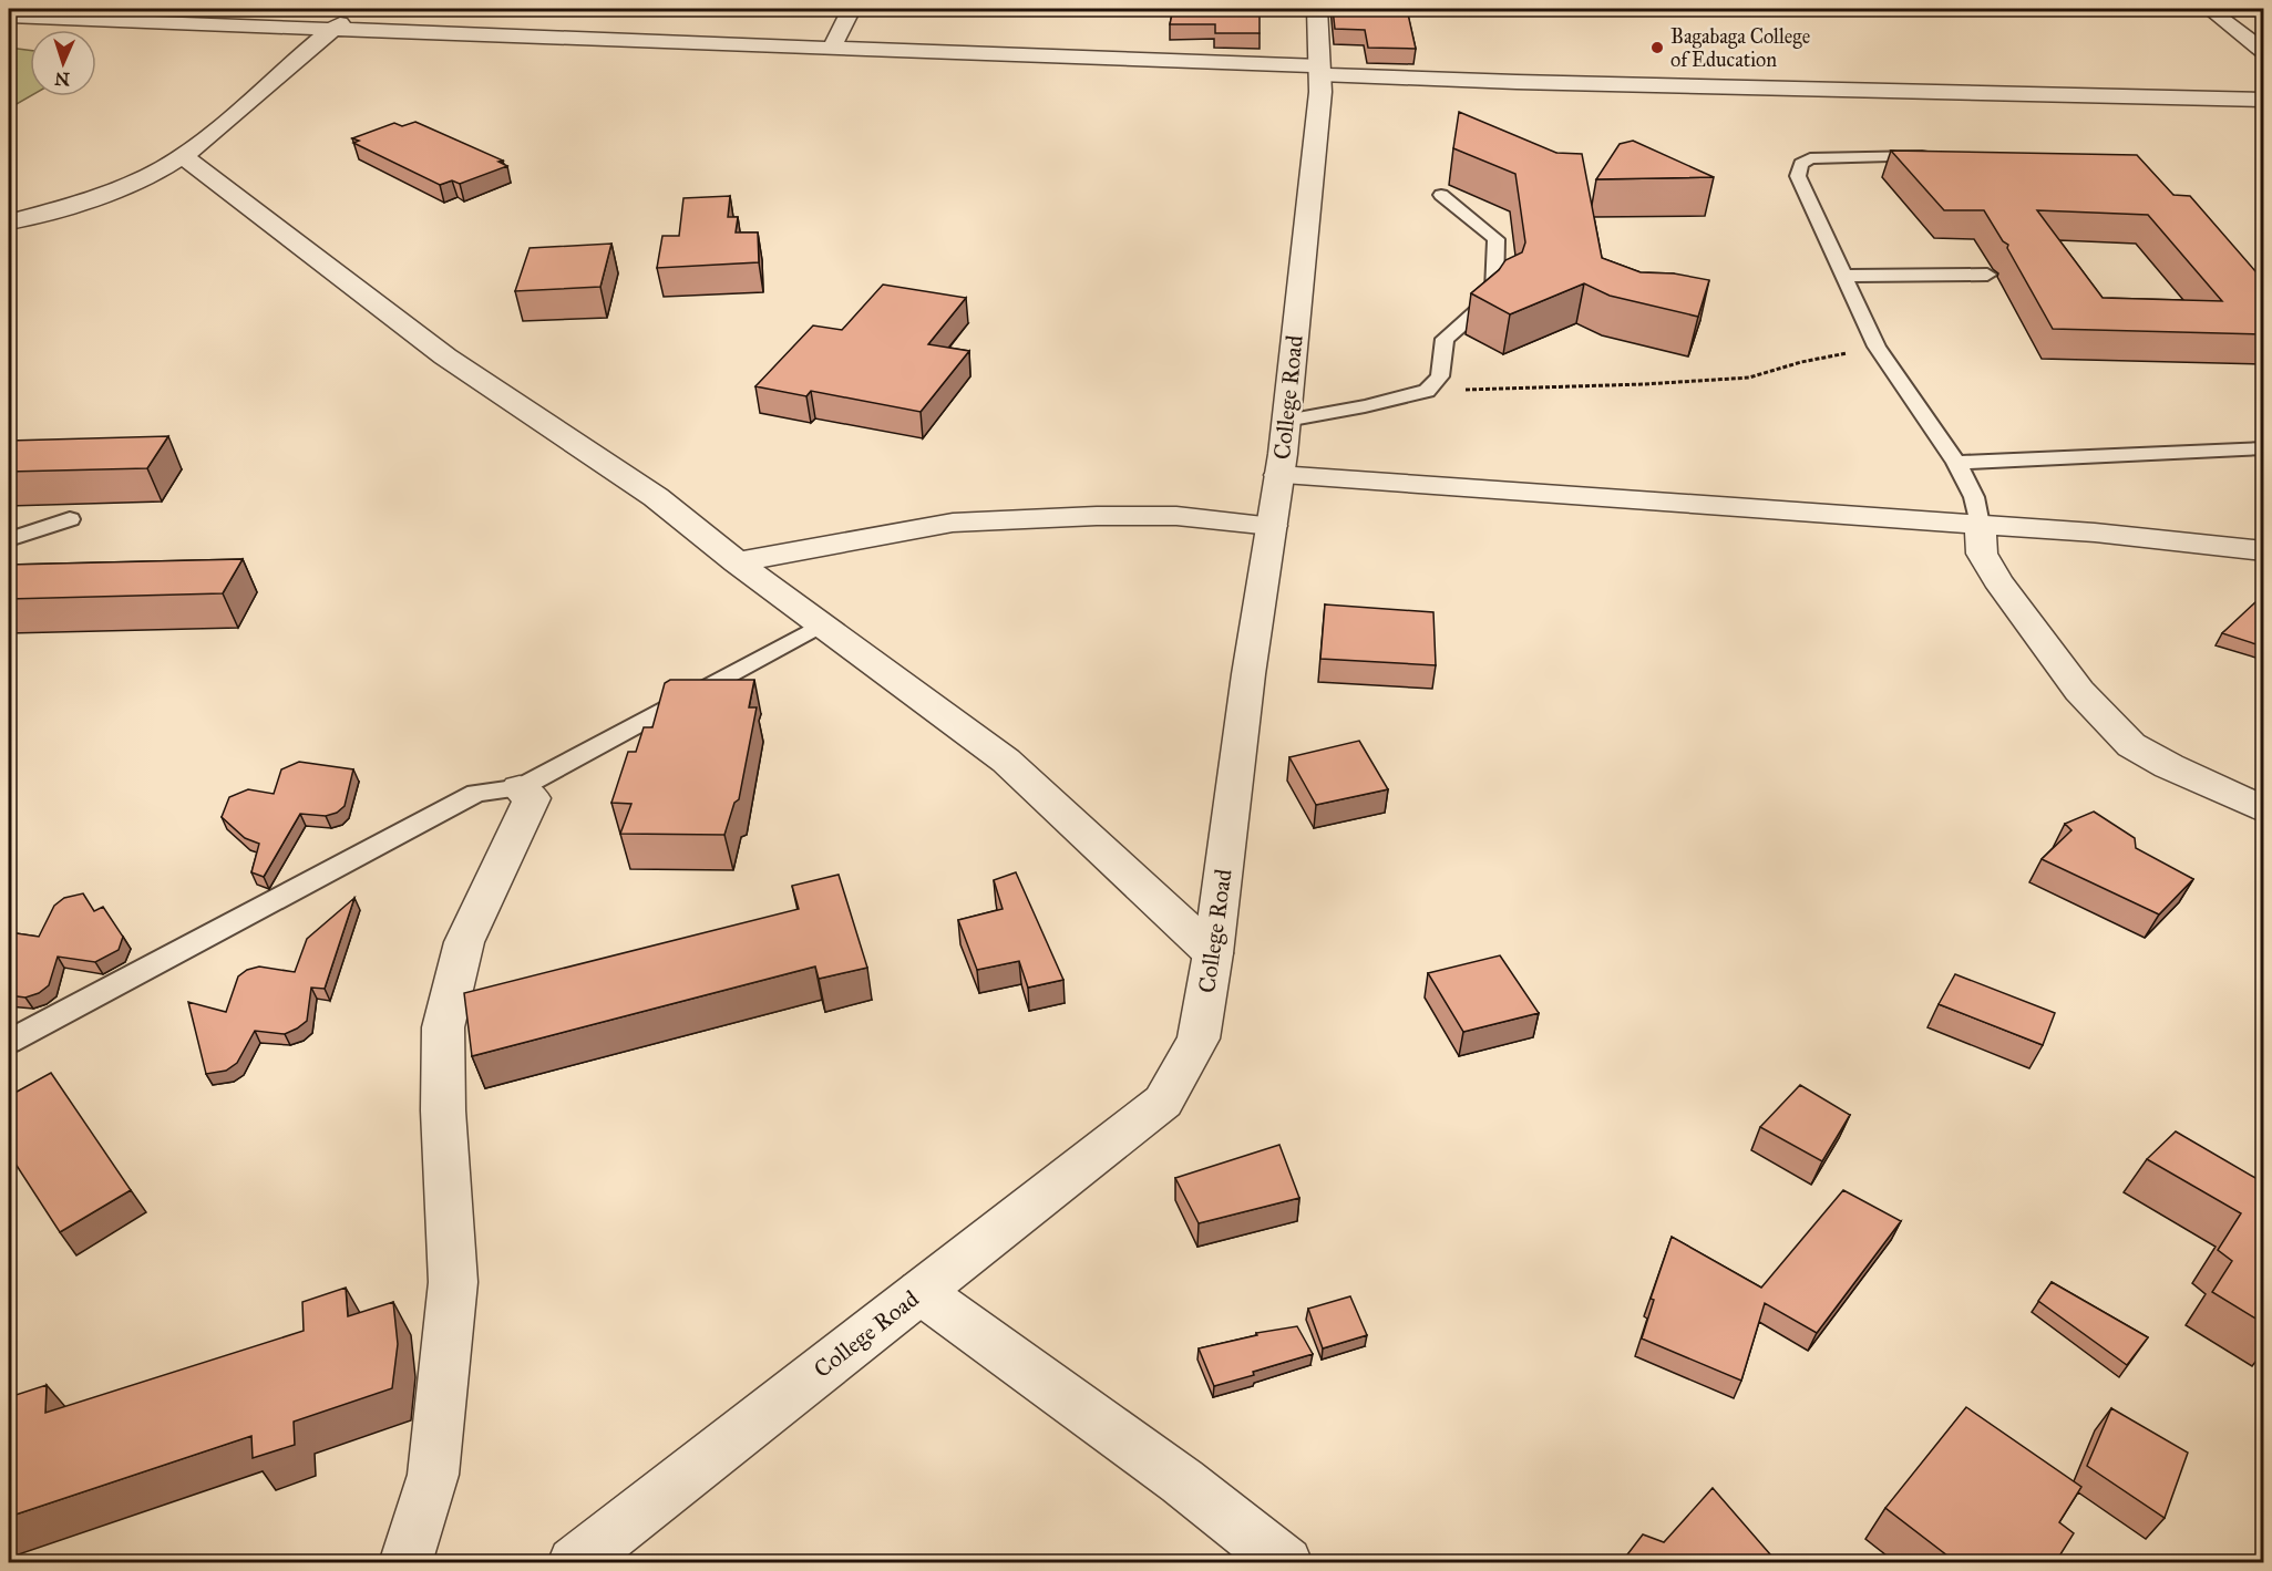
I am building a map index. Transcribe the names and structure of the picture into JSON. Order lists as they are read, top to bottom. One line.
{"streets":{"street":["College Road"]},"places":["Bagabaga College of Education"],"north":"bottom"}
